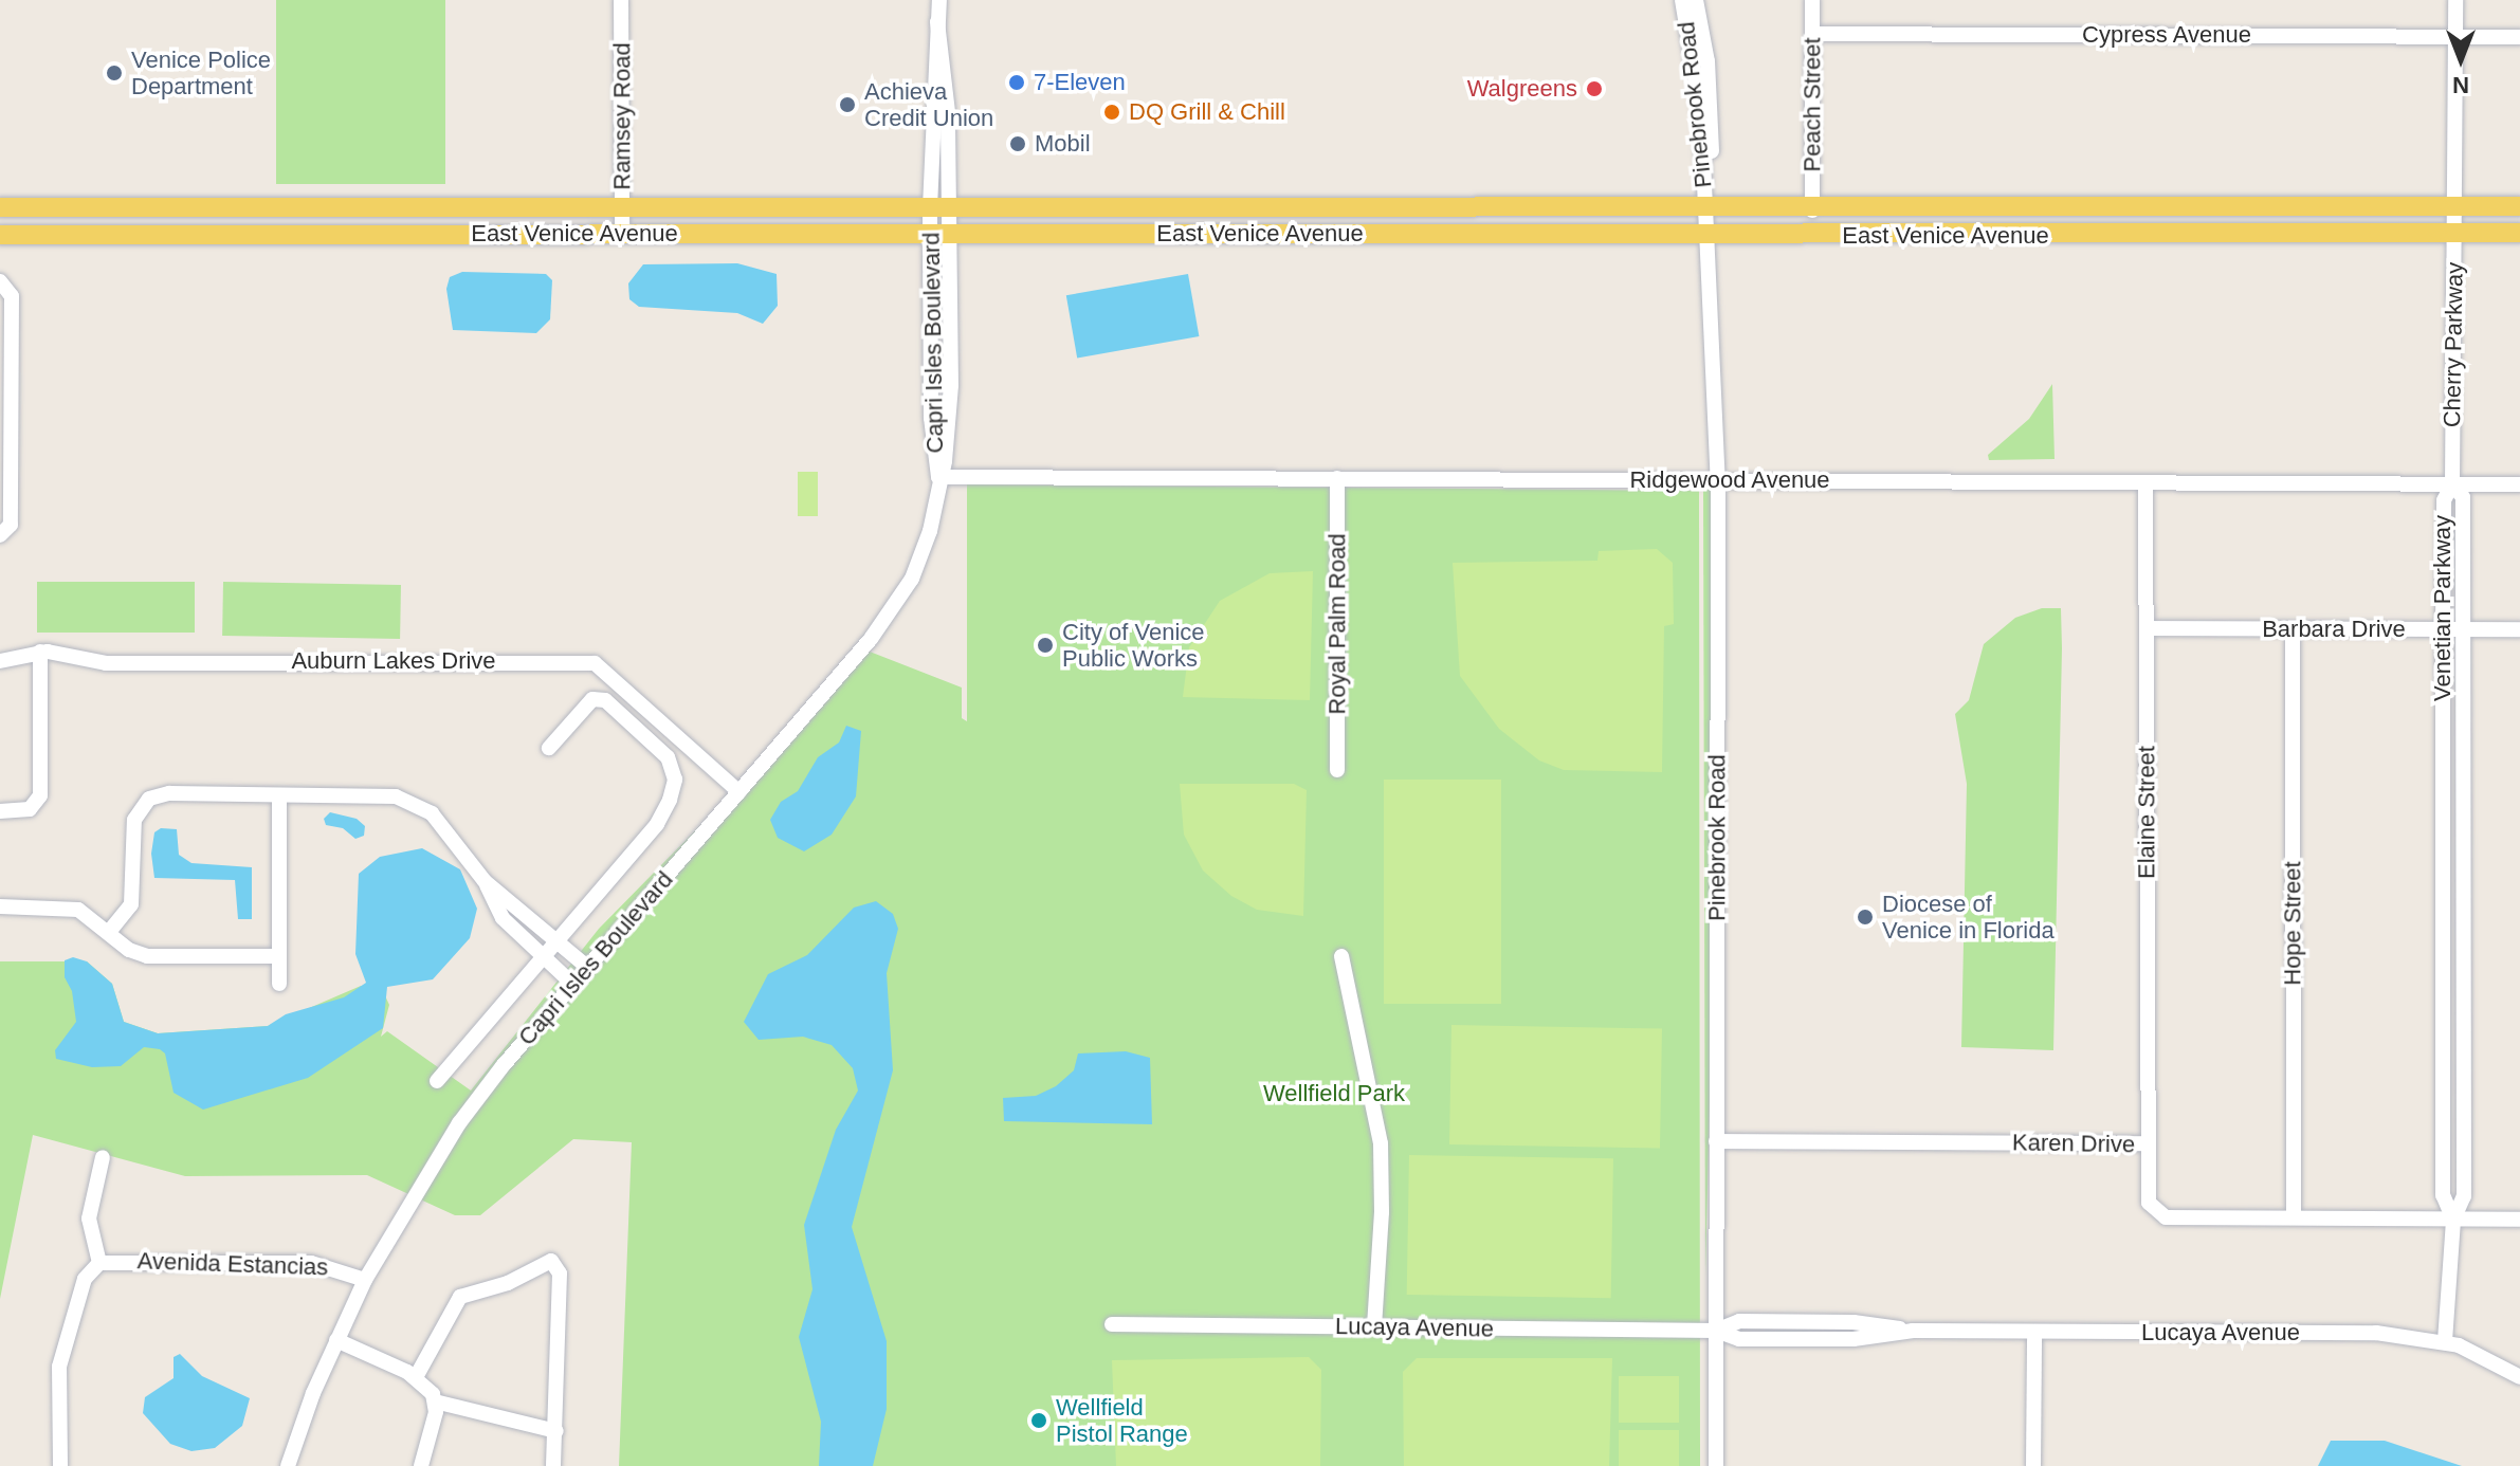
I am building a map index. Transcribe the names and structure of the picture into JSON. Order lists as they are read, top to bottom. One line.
{"streets":{"main road":["East Venice Avenue"],"street":["Cypress Avenue","Pinebrook Road","Peach Street","Ramsey Road","Capri Isles Boulevard","Cherry Parkway","Ridgewood Avenue","Venetian Parkway","Royal Palm Road","Barbara Drive","Auburn Lakes Drive","Elaine Street","Hope Street","Karen Drive","Avenida Estancias","Lucaya Avenue"]},"crossings":[["Cypress Avenue","Peach Street"],["Cypress Avenue","Cherry Parkway"],["Pinebrook Road","East Venice Avenue"],["Pinebrook Road","Ridgewood Avenue"],["Pinebrook Road","Karen Drive"],["Pinebrook Road","Lucaya Avenue"],["Peach Street","East Venice Avenue"],["Ramsey Road","East Venice Avenue"],["East Venice Avenue","Capri Isles Boulevard"],["East Venice Avenue","Cherry Parkway"],["Capri Isles Boulevard","Ridgewood Avenue"],["Capri Isles Boulevard","Auburn Lakes Drive"],["Capri Isles Boulevard","Avenida Estancias"],["Cherry Parkway","Ridgewood Avenue"],["Cherry Parkway","Venetian Parkway"],["Ridgewood Avenue","Venetian Parkway"],["Ridgewood Avenue","Royal Palm Road"],["Ridgewood Avenue","Elaine Street"],["Venetian Parkway","Barbara Drive"],["Venetian Parkway","Karen Drive"],["Venetian Parkway","Lucaya Avenue"],["Barbara Drive","Elaine Street"],["Barbara Drive","Hope Street"],["Elaine Street","Karen Drive"],["Hope Street","Karen Drive"]],"parks":["Wellfield Park"],"places":["Venice Police Department","7-Eleven","Walgreens","Achieva Credit Union","DQ Grill & Chill","Mobil","City of Venice Public Works","Diocese of Venice in Florida","Wellfield Pistol Range"],"north":"bottom"}
